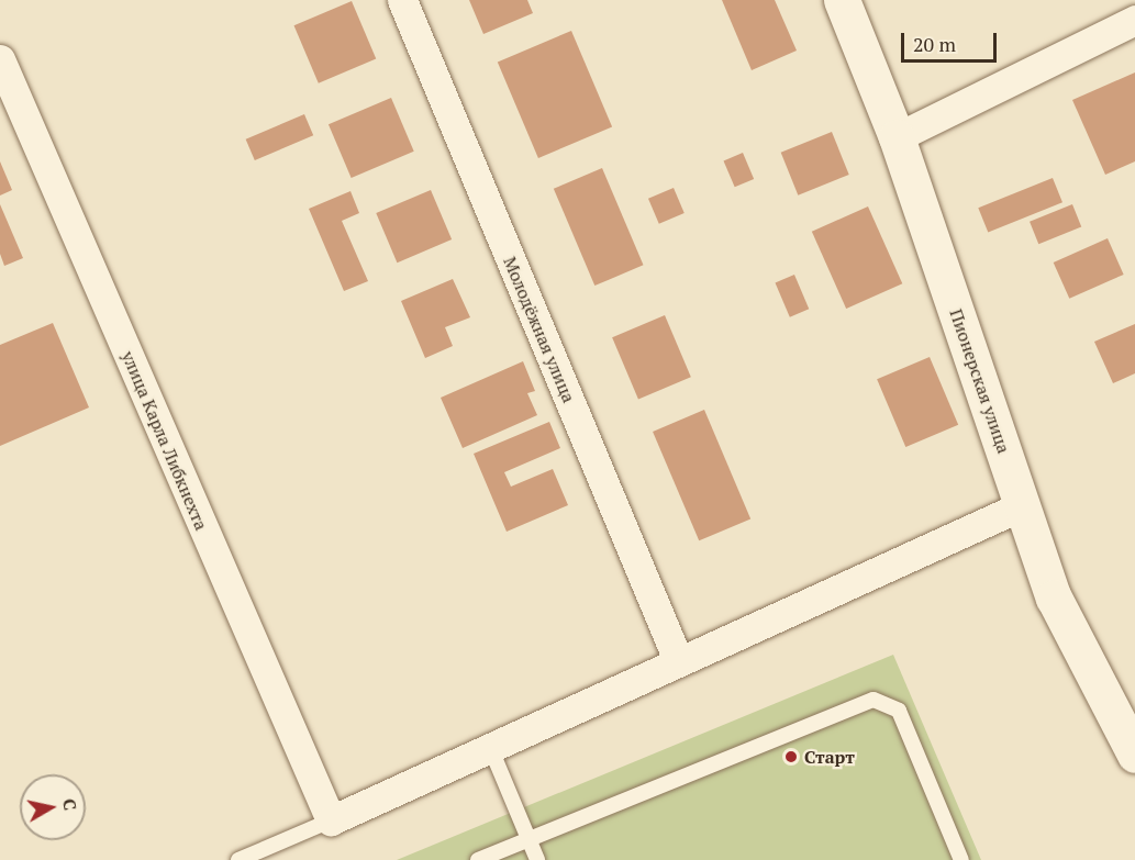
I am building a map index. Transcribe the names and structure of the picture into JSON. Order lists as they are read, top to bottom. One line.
{"streets":{"street":["Молодёжная улица","Пионерская улица","улица Карла Либкнехта"]},"places":["Старт"],"scale_bar":"20 m","north":"right"}
